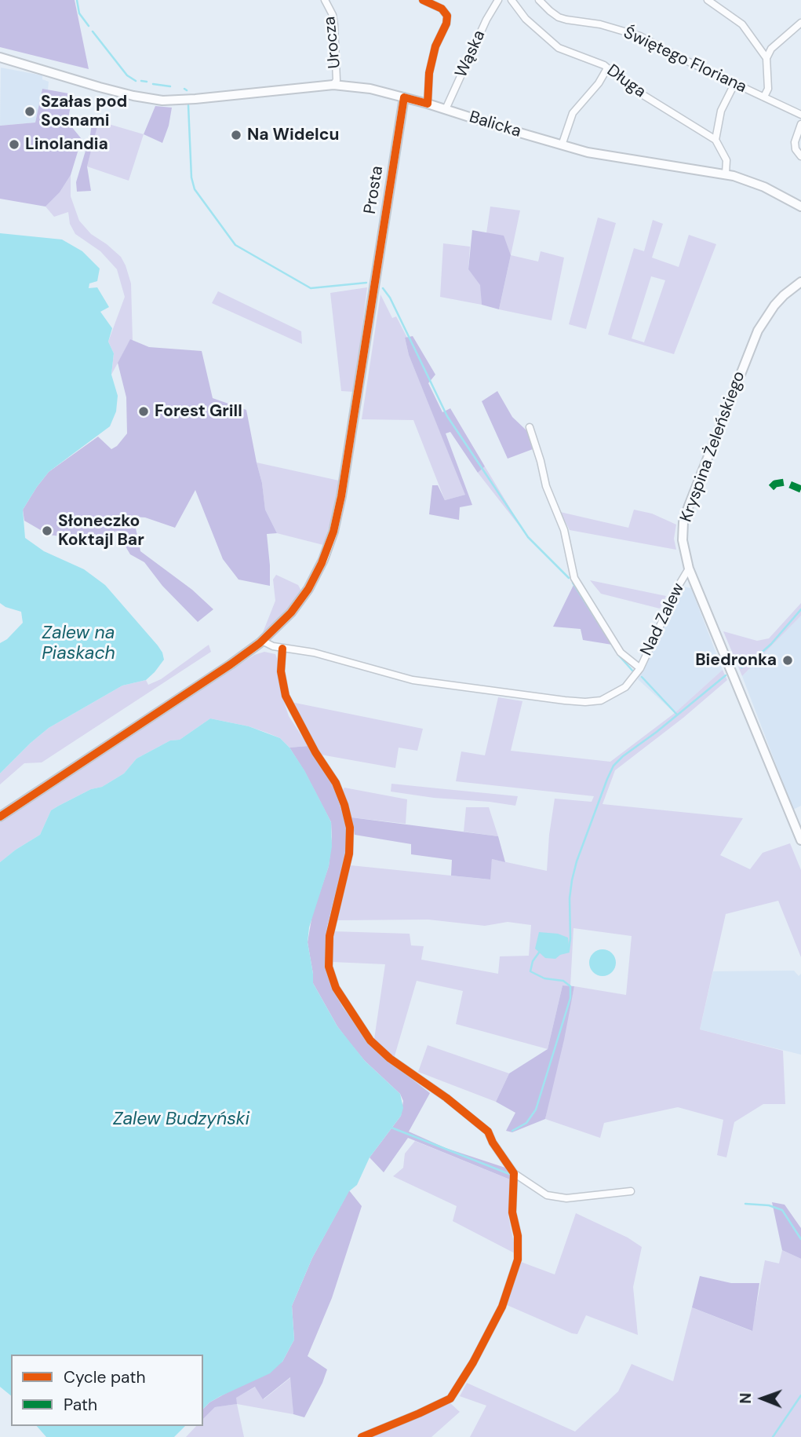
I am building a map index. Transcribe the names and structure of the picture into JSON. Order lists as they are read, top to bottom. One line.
{"streets":{"main road":["Balicka","Prosta","Kryspina Żeleńskiego"],"street":["Urocza","Wąska","Świętego Floriana","Długa","Nad Zalew"]},"crossings":[["Urocza","Balicka"],["Wąska","Balicka"],["Balicka","Prosta"],["Prosta","Nad Zalew"],["Kryspina Żeleńskiego","Nad Zalew"]],"water":["Zalew na Piaskach","Zalew Budzyński"],"places":["Szałas pod Sosnami","Na Widelcu","Linolandia","Forest Grill","Słoneczko Koktajl Bar","Biedronka"],"legend":["Cycle path","Path"],"north":"left"}
